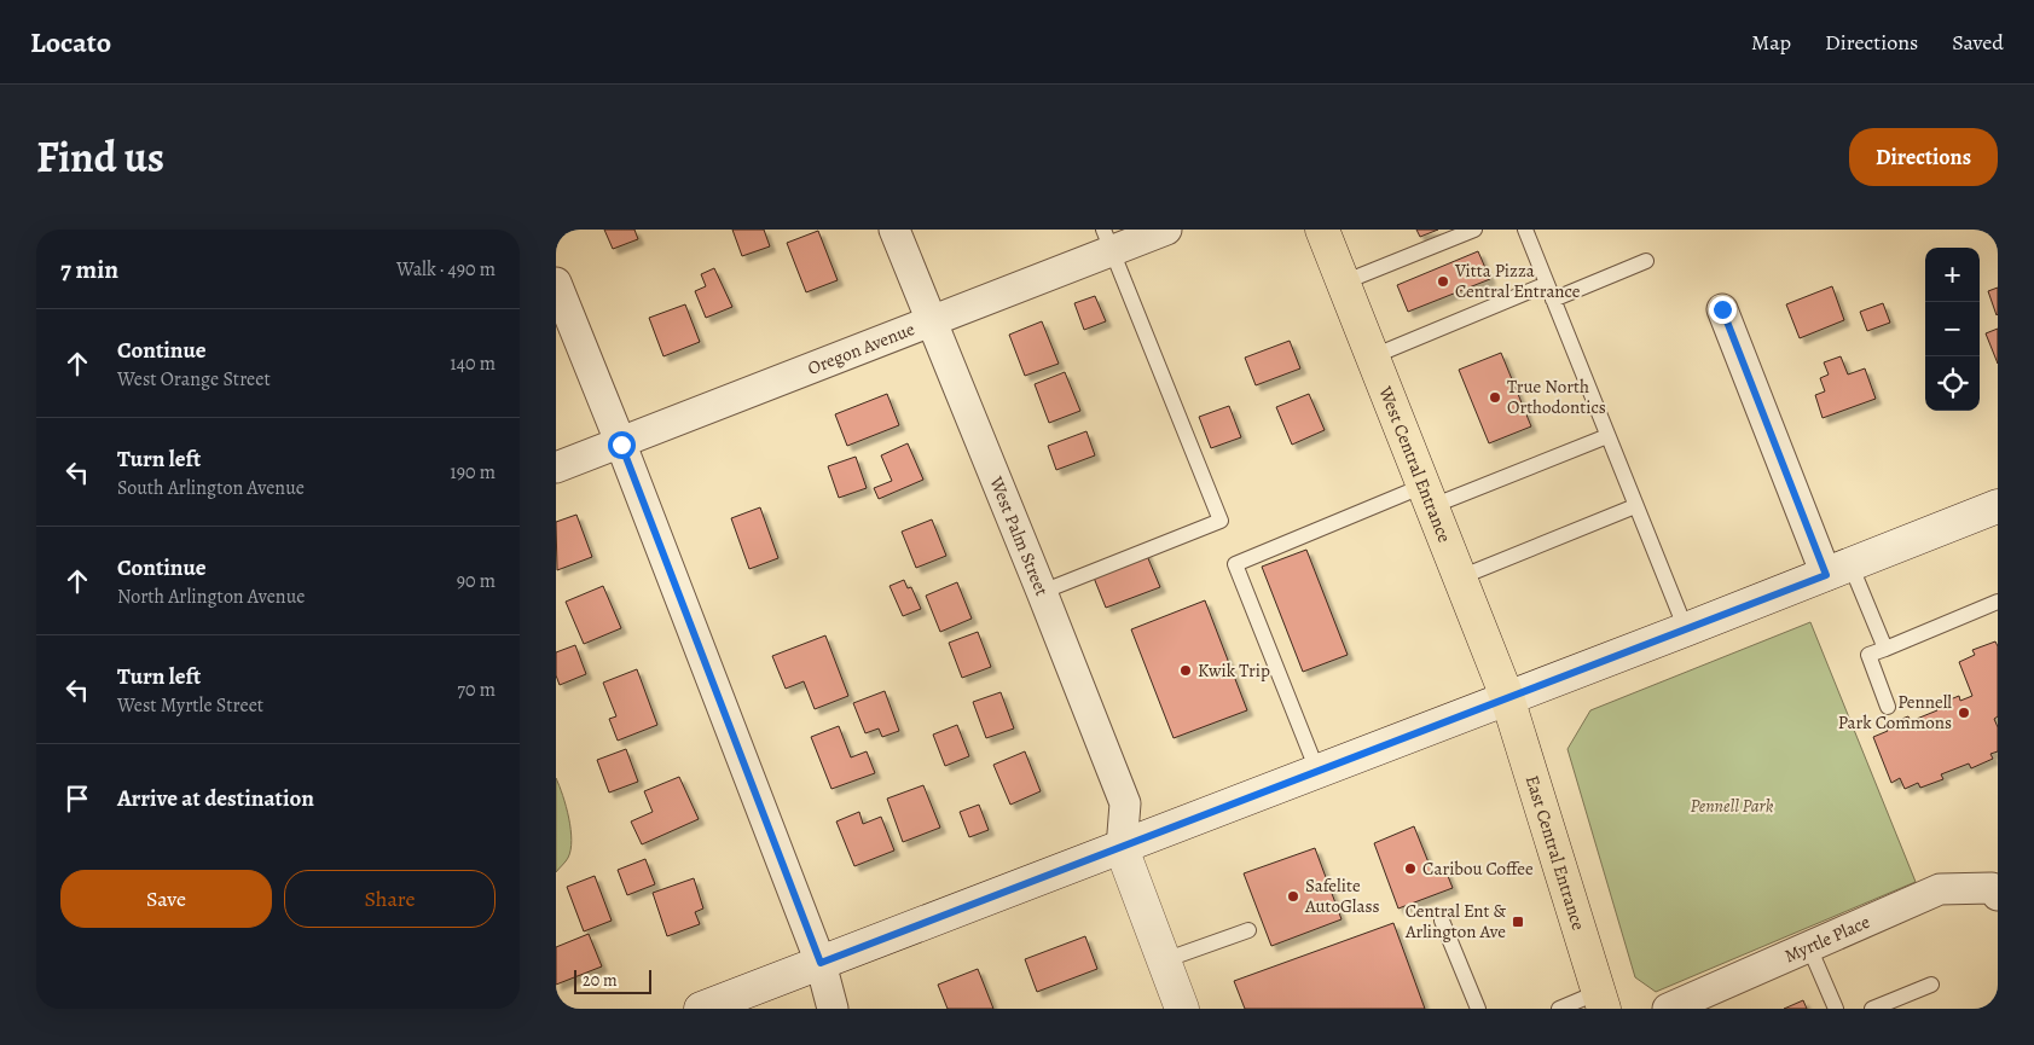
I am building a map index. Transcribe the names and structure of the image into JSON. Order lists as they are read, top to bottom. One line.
{"streets":{"highway":["West Central Entrance","East Central Entrance"],"street":["Oregon Avenue","West Palm Street","Myrtle Place"]},"crossings":[["Oregon Avenue","West Palm Street"],["West Central Entrance","East Central Entrance"]],"parks":["Pennell Park"],"places":{"other":["Vitta Pizza Central Entrance","True North Orthodontics","Kwik Trip","Pennell Park Commons","Caribou Coffee","Safelite AutoGlass"],"transit":["Central Ent & Arlington Ave"]},"scale_bar":"20 m","page":{"header":"Locato","nav":["Map","Directions","Saved"],"title":"Find us","buttons":["Directions",["Save","Share"]],"heading":["7 min","Walk · 490 m"],"map_buttons":["+","−"],"list":[["Continue","West Orange Street","140 m"],["Turn left","South Arlington Avenue","190 m"],["Continue","North Arlington Avenue","90 m"],["Turn left","West Myrtle Street","70 m"],"Arrive at destination"],"scale":"20 m"}}
